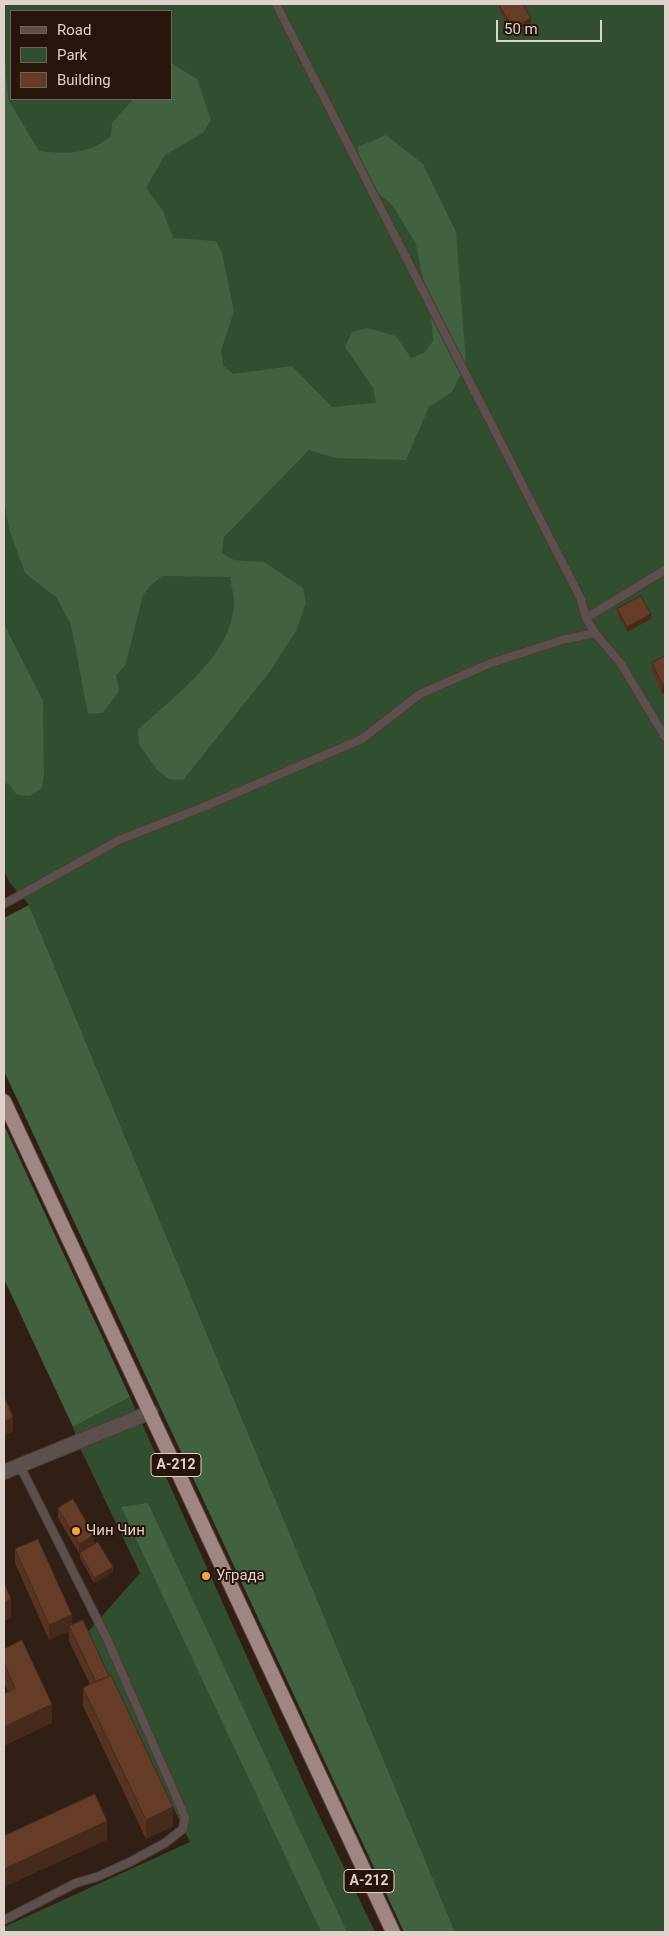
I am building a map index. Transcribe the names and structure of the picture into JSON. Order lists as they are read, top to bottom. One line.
{"streets":{"highway":["А-212"]},"places":["Чин Чин","Уграда"],"legend":["Road","Park","Building"],"scale_bar":"50 m"}
